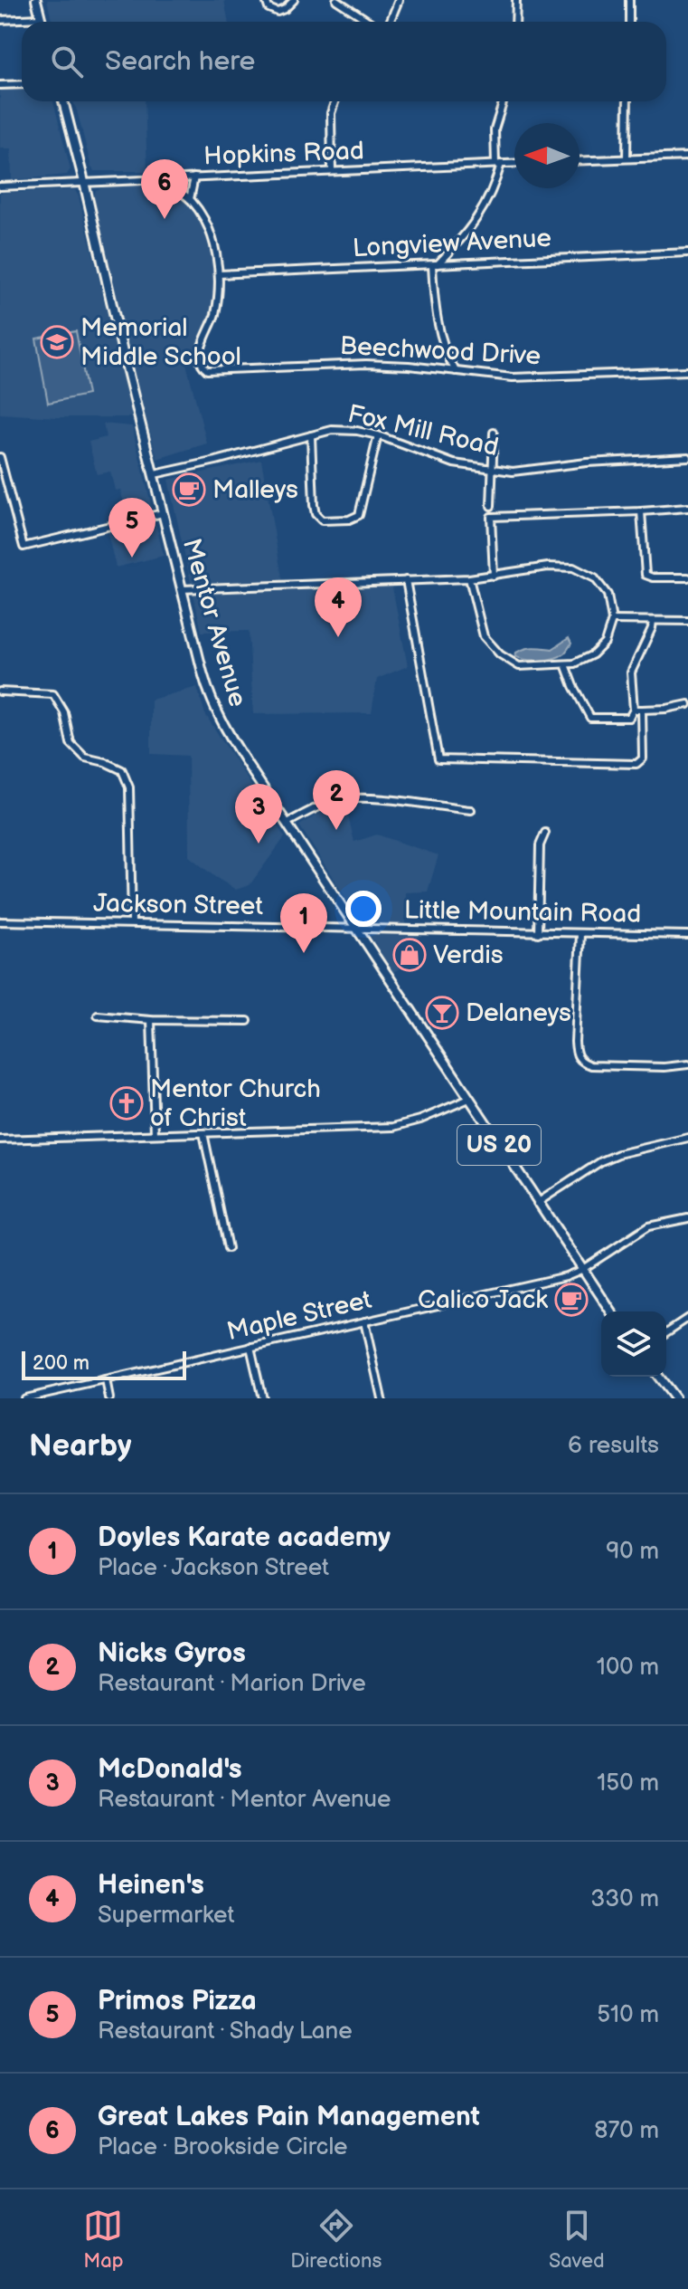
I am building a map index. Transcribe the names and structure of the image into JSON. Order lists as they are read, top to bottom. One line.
{"streets":{"main road":["Mentor Avenue","US 20"],"street":["Hopkins Road","Longview Avenue","Beechwood Drive","Fox Mill Road","Jackson Street","Little Mountain Road","Maple Street"]},"crossings":[["Hopkins Road","Mentor Avenue"],["Longview Avenue","Beechwood Drive"],["Fox Mill Road","Mentor Avenue"],["Mentor Avenue","Jackson Street"],["Mentor Avenue","Little Mountain Road"],["Mentor Avenue","Maple Street"],["Jackson Street","Little Mountain Road"]],"places":{"school or university":["Memorial Middle School"],"cafe":["Malleys","Calico Jack"],"shop":["Verdis"],"bar":["Delaneys"],"church":["Mentor Church of Christ"]},"scale_bar":"200 m","north":"left","page":{"search":"Search here","pins":["6","5","4","2","3","1"],"scale":"200 m","heading":["Nearby","6 results"],"list":[{"mark":"1","name":"Doyles Karate academy","note":"Place · Jackson Street","value":"90 m"},{"mark":"2","name":"Nicks Gyros","note":"Restaurant · Marion Drive","value":"100 m"},{"mark":"3","name":"McDonald's","note":"Restaurant · Mentor Avenue","value":"150 m"},{"mark":"4","name":"Heinen's","note":"Supermarket","value":"330 m"},{"mark":"5","name":"Primos Pizza","note":"Restaurant · Shady Lane","value":"510 m"},{"mark":"6","name":"Great Lakes Pain Management","note":"Place · Brookside Circle","value":"870 m"}],"nav":["Map","Directions","Saved"]}}
